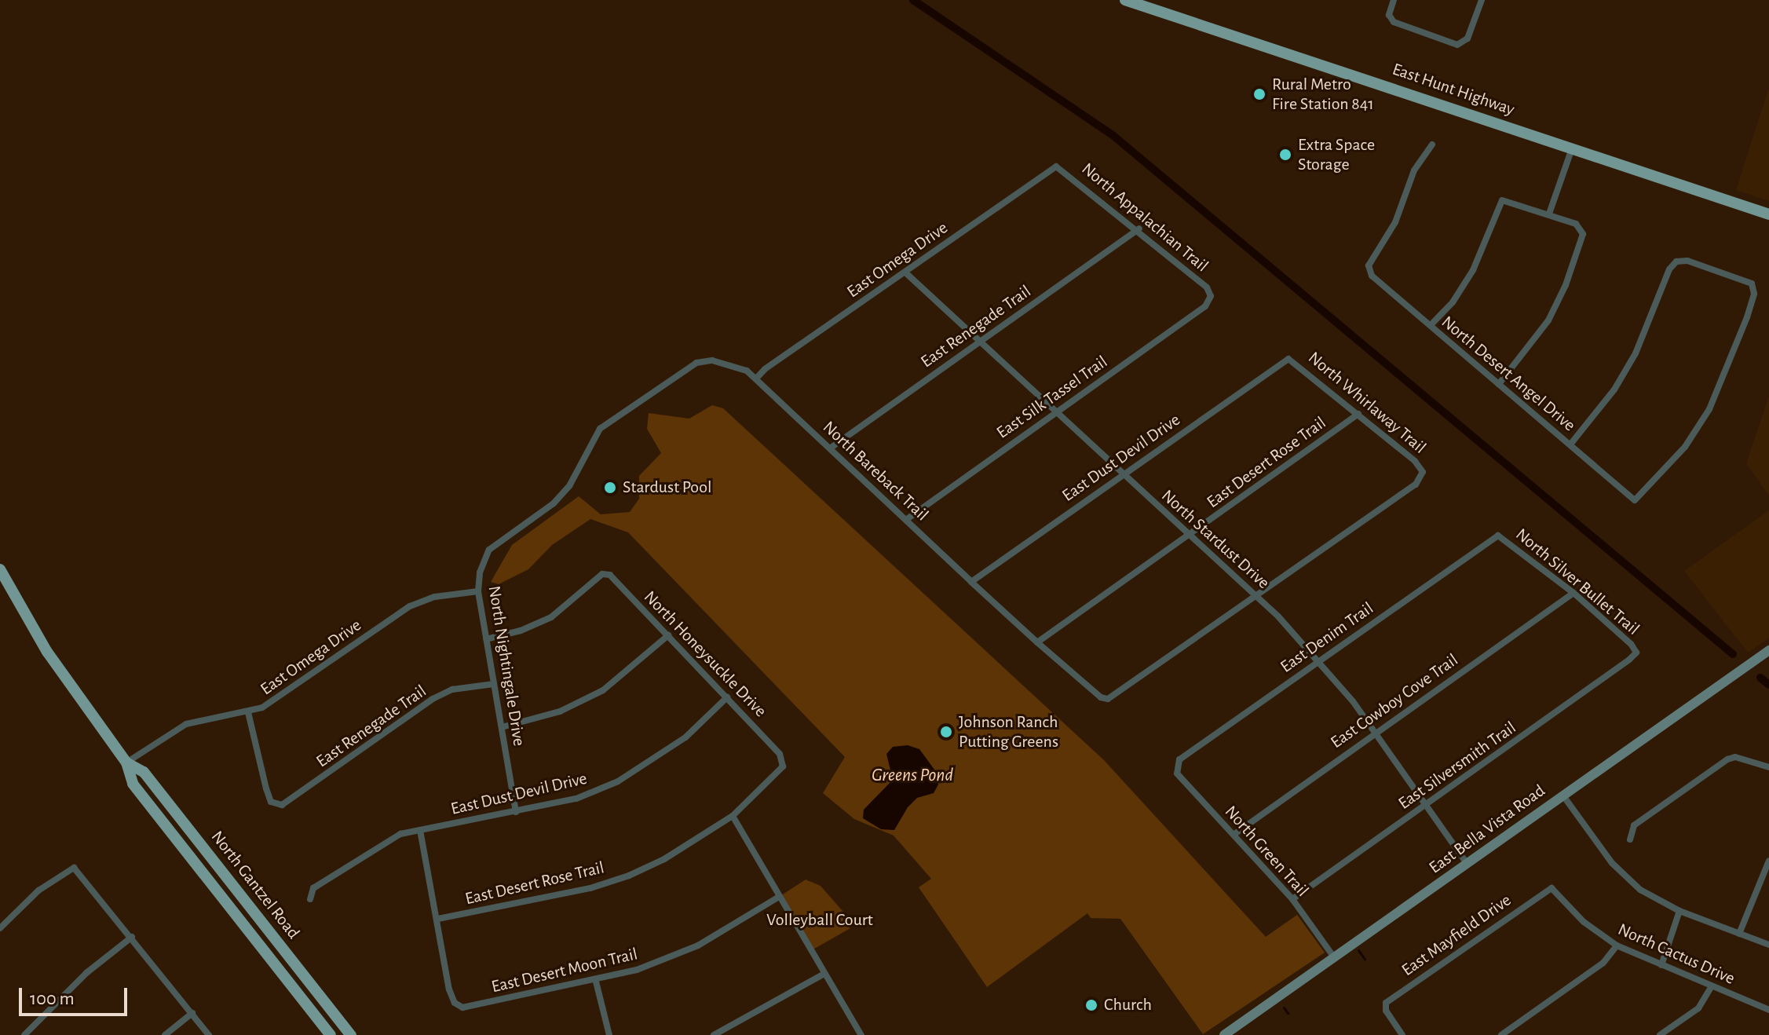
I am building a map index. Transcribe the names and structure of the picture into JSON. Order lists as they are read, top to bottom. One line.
{"streets":{"main road":["East Hunt Highway","North Gantzel Road"],"street":["North Appalachian Trail","East Omega Drive","East Renegade Trail","North Desert Angel Drive","East Silk Tassel Trail","North Whirlaway Trail","East Dust Devil Drive","East Desert Rose Trail","North Bareback Trail","North Stardust Drive","North Silver Bullet Trail","East Denim Trail","North Honeysuckle Drive","North Nightingale Drive","East Cowboy Cove Trail","East Silversmith Trail","East Bella Vista Road","North Green Trail","East Mayfield Drive","North Cactus Drive","East Desert Moon Trail"]},"crossings":[["North Appalachian Trail","East Omega Drive"],["North Appalachian Trail","East Renegade Trail"],["North Appalachian Trail","East Silk Tassel Trail"],["East Omega Drive","East Renegade Trail"],["East Omega Drive","North Bareback Trail"],["East Omega Drive","North Stardust Drive"],["East Omega Drive","North Nightingale Drive"],["East Omega Drive","North Gantzel Road"],["East Renegade Trail","North Bareback Trail"],["East Renegade Trail","North Stardust Drive"],["East Renegade Trail","North Nightingale Drive"],["East Silk Tassel Trail","North Bareback Trail"],["East Silk Tassel Trail","North Stardust Drive"],["North Whirlaway Trail","East Dust Devil Drive"],["North Whirlaway Trail","East Desert Rose Trail"],["North Whirlaway Trail","North Bareback Trail"],["North Whirlaway Trail","North Stardust Drive"],["East Dust Devil Drive","North Bareback Trail"],["East Dust Devil Drive","North Stardust Drive"],["East Dust Devil Drive","North Honeysuckle Drive"],["East Dust Devil Drive","North Nightingale Drive"],["East Desert Rose Trail","North Bareback Trail"],["East Desert Rose Trail","North Stardust Drive"],["East Desert Rose Trail","North Honeysuckle Drive"],["East Desert Rose Trail","East Desert Moon Trail"],["North Bareback Trail","North Stardust Drive"],["North Bareback Trail","North Nightingale Drive"],["North Stardust Drive","East Denim Trail"],["North Stardust Drive","East Cowboy Cove Trail"],["North Stardust Drive","East Silversmith Trail"],["North Stardust Drive","East Bella Vista Road"],["North Silver Bullet Trail","East Denim Trail"],["North Silver Bullet Trail","East Cowboy Cove Trail"],["North Silver Bullet Trail","East Silversmith Trail"],["East Denim Trail","North Green Trail"],["North Honeysuckle Drive","North Nightingale Drive"],["East Cowboy Cove Trail","North Green Trail"],["East Silversmith Trail","North Green Trail"],["East Bella Vista Road","North Green Trail"],["East Mayfield Drive","North Cactus Drive"]],"water":["Greens Pond"],"parks":["Volleyball Court"],"places":["Rural Metro Fire Station 841","Extra Space Storage","Stardust Pool","Johnson Ranch Putting Greens","Church"],"scale_bar":"100 m"}
